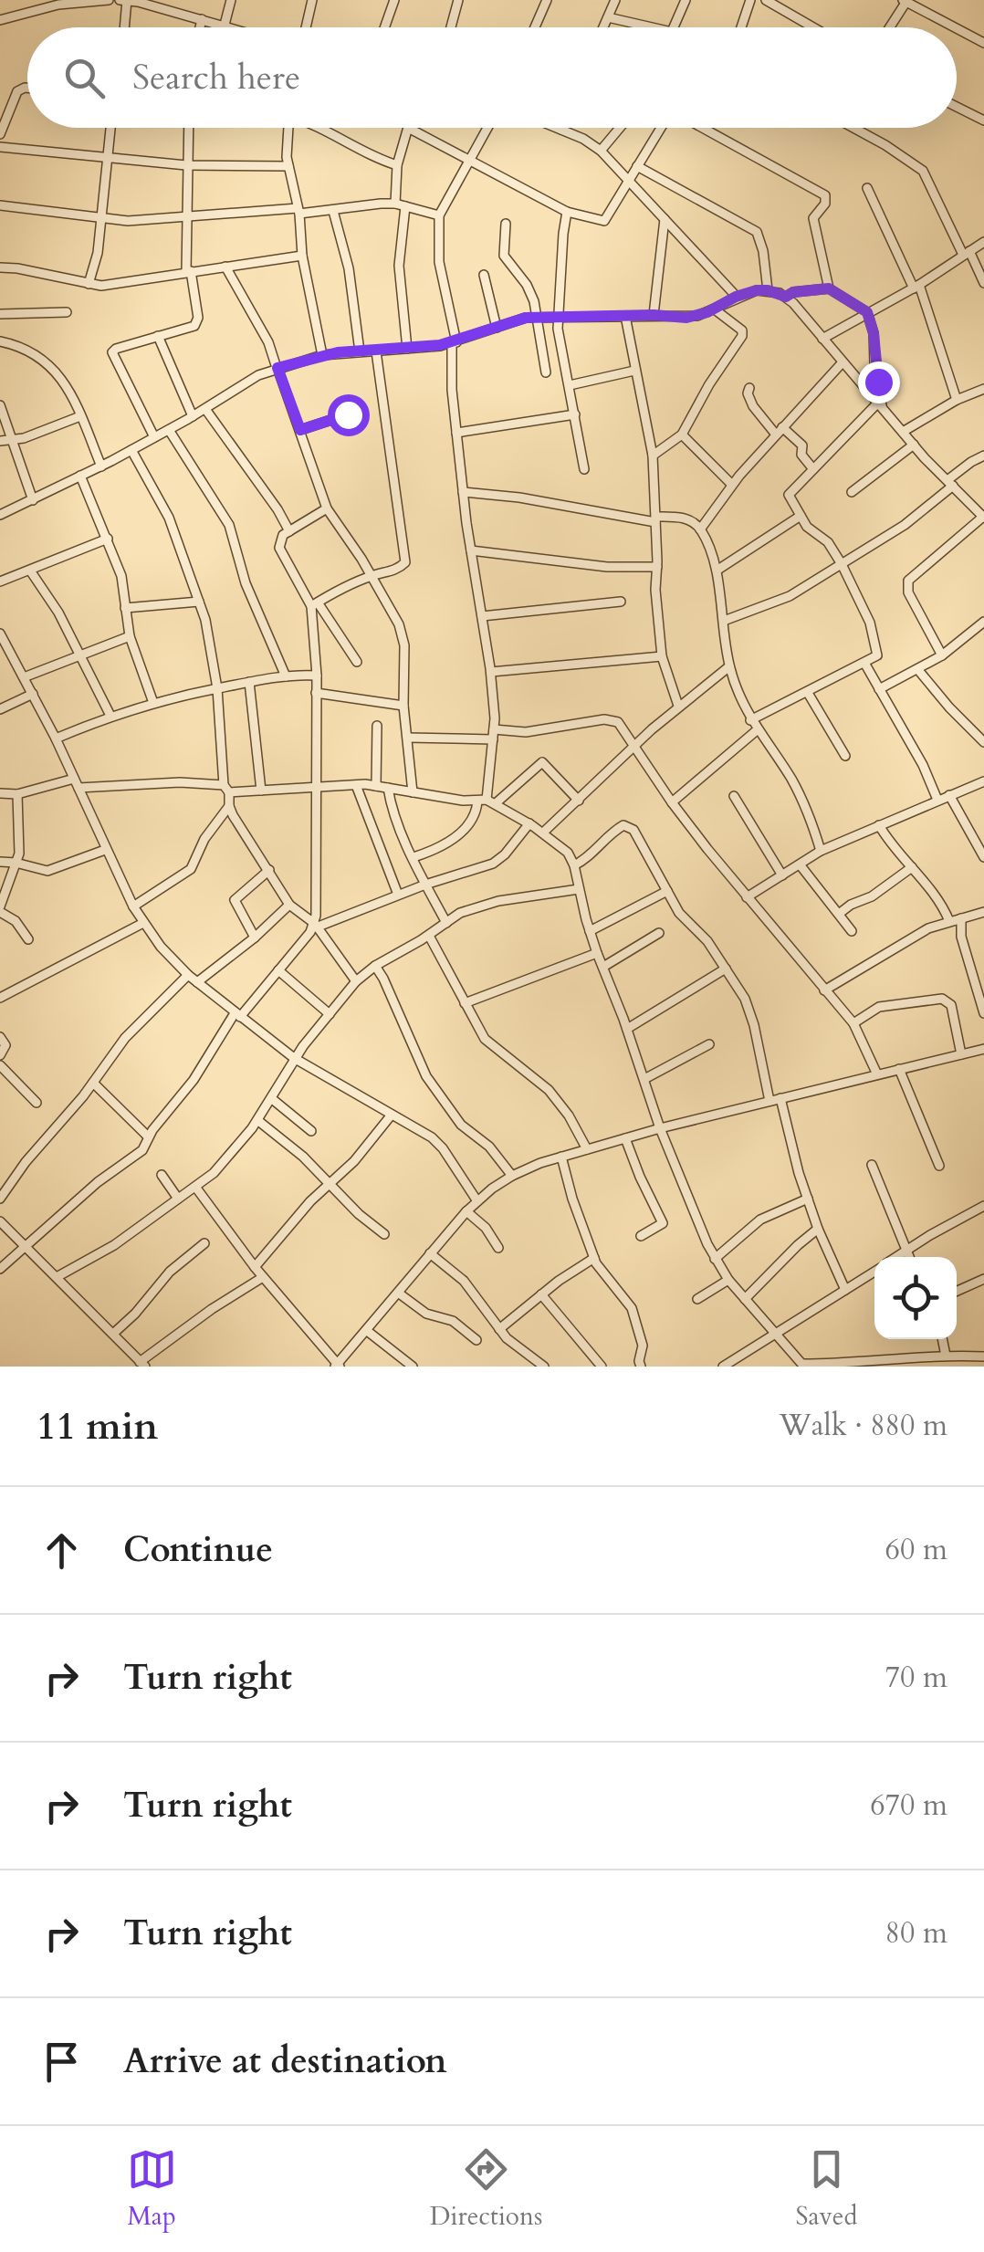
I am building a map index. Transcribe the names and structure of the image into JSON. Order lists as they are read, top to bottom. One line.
{"page":{"search":"Search here","heading":["11 min","Walk · 880 m"],"list":[["Continue","60 m"],["Turn right","70 m"],["Turn right","670 m"],["Turn right","80 m"],"Arrive at destination"],"nav":["Map","Directions","Saved"]}}
